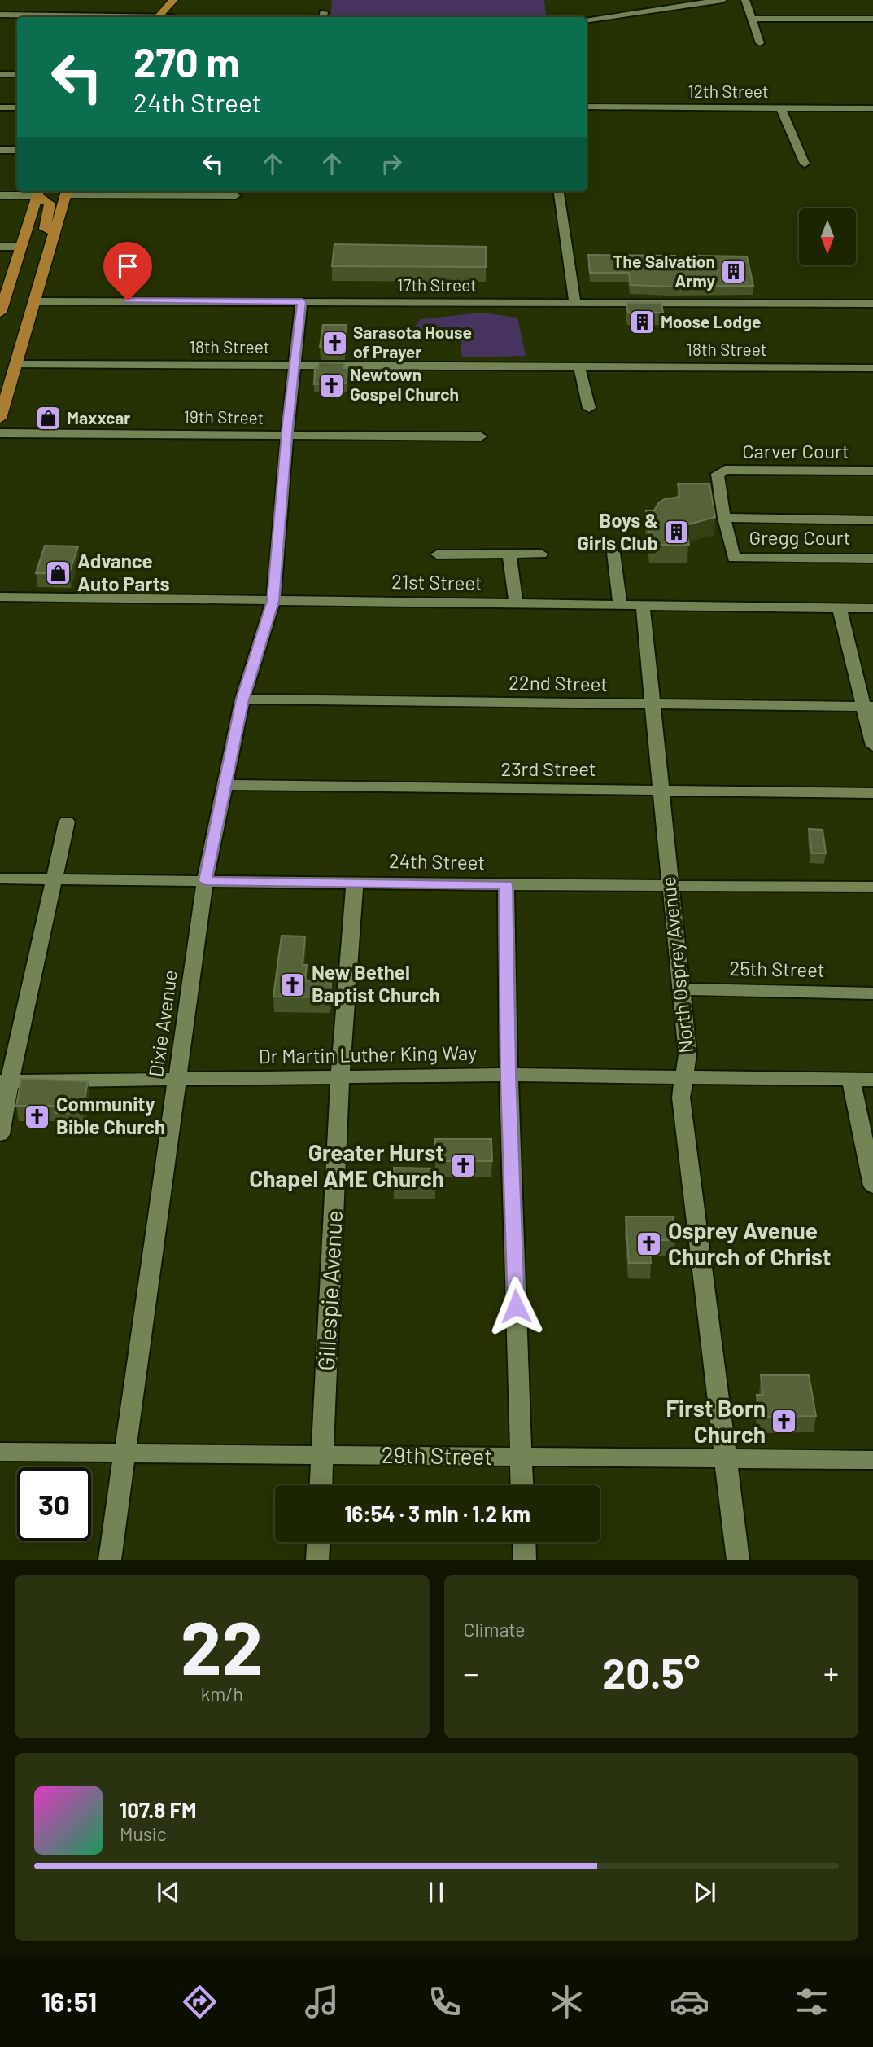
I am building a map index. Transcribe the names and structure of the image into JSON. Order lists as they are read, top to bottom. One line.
{"streets":{"street":["12th Street","17th Street","18th Street","19th Street","Carver Court","Gregg Court","21st Street","22nd Street","23rd Street","24th Street","North Osprey Avenue","25th Street","Dixie Avenue","Dr Martin Luther King Way","Gillespie Avenue","29th Street"]},"crossings":[["Carver Court","Gregg Court"],["21st Street","North Osprey Avenue"],["21st Street","Dixie Avenue"],["22nd Street","North Osprey Avenue"],["22nd Street","Dixie Avenue"],["23rd Street","North Osprey Avenue"],["23rd Street","Dixie Avenue"],["24th Street","North Osprey Avenue"],["24th Street","Dixie Avenue"],["24th Street","Gillespie Avenue"],["North Osprey Avenue","25th Street"],["North Osprey Avenue","Dr Martin Luther King Way"],["North Osprey Avenue","29th Street"],["Dixie Avenue","Dr Martin Luther King Way"],["Dixie Avenue","29th Street"],["Dr Martin Luther King Way","Gillespie Avenue"],["Gillespie Avenue","29th Street"]],"places":{"building":["The Salvation Army","Moose Lodge","Boys & Girls Club"],"church":["Sarasota House of Prayer","Newtown Gospel Church","New Bethel Baptist Church","Community Bible Church","Greater Hurst Chapel AME Church","Osprey Avenue Church of Christ","First Born Church"],"shop":["Maxxcar","Advance Auto Parts"]},"north":"bottom","page":{"turn":["270 m","24th Street"],"limit":"30","trip":"16:54 · 3 min · 1.2 km","tile":[["22","km/h"],"Climate"],"heat":["−","20.5°","+"],"song":["107.8 FM","Music"],"tabs":"16:51"}}
